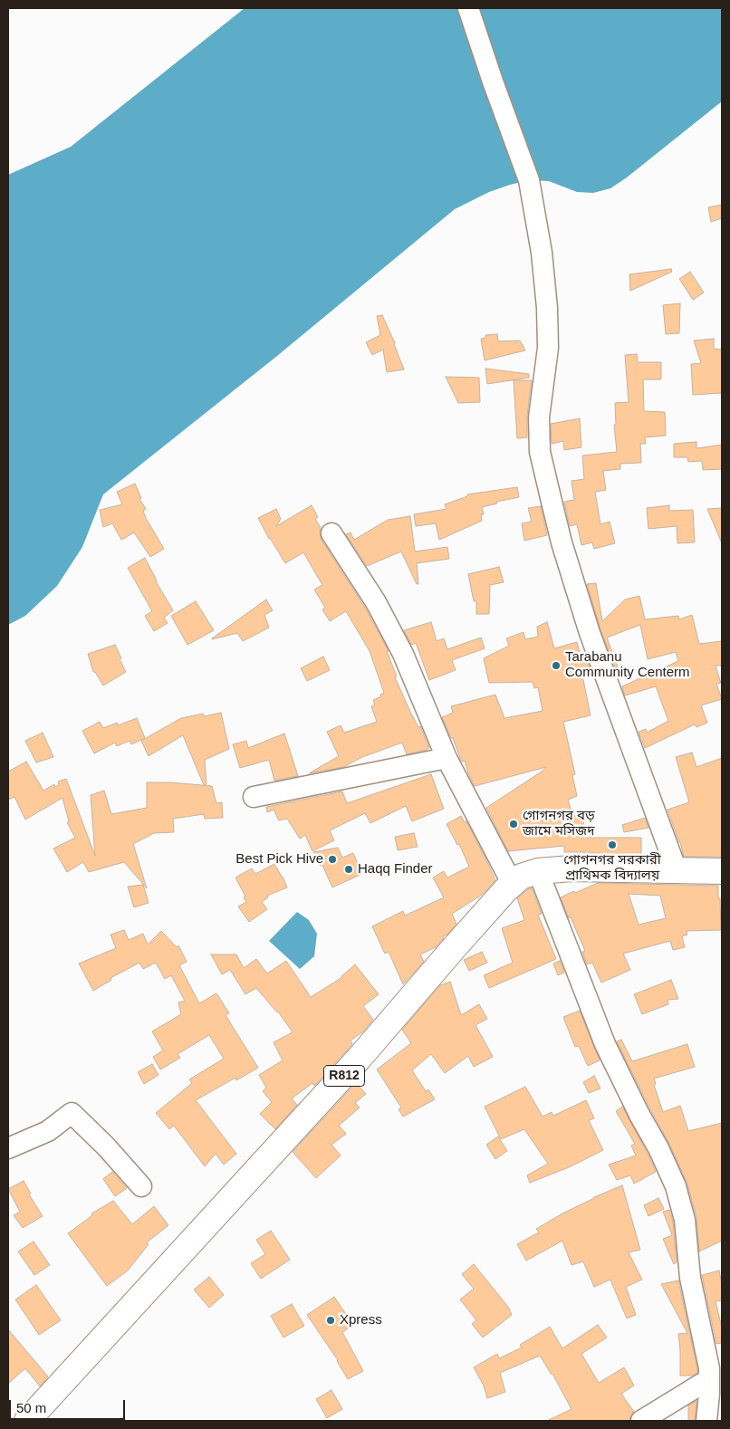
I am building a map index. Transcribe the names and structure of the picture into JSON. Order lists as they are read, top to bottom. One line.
{"streets":{"main road":["R812"]},"places":["Tarabanu Community Centerm","গোগনগর বড় জামে মসিজদ","গোগনগর সরকারী প্রাথিমক বিদ্যালয়","Best Pick Hive","Haqq Finder","Xpress"],"scale_bar":"50 m"}
